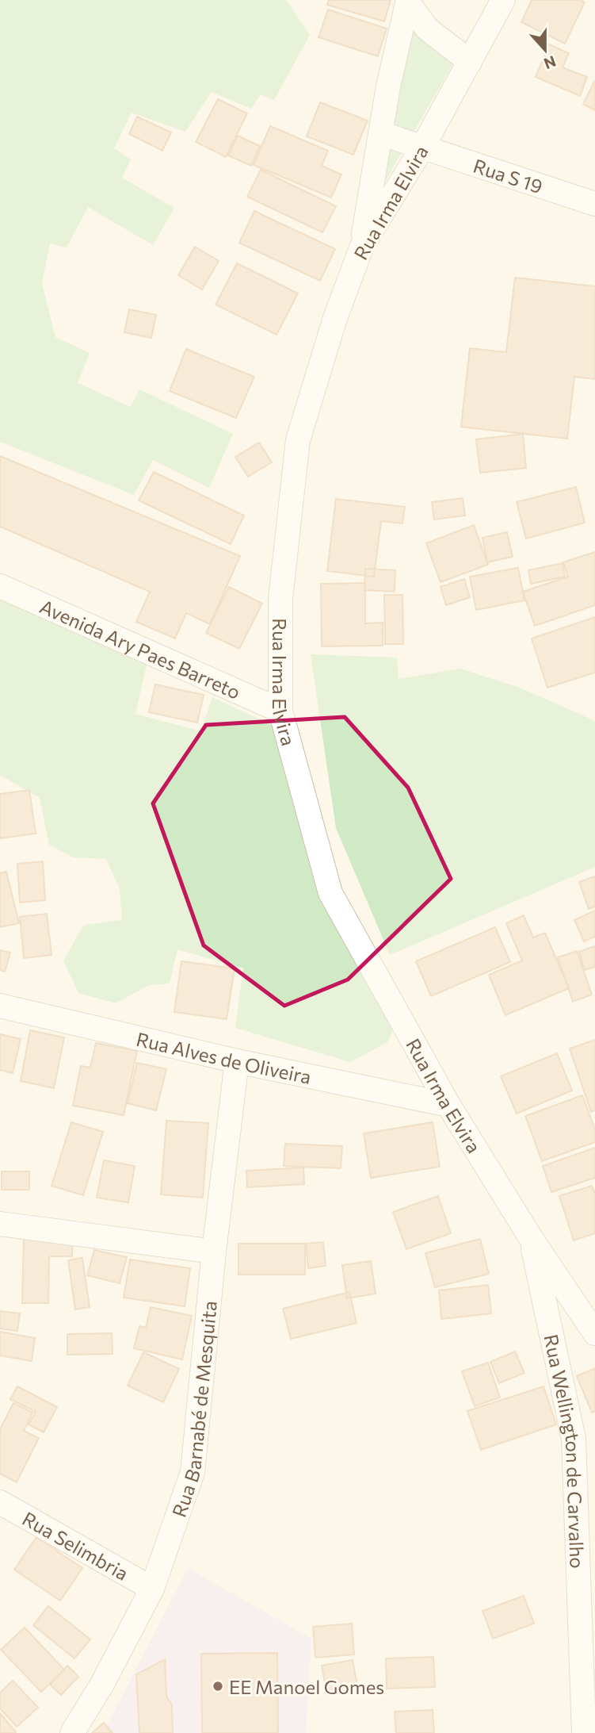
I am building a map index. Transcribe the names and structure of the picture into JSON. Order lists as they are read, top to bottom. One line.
{"streets":{"street":["Rua S 19","Rua Irma Elvira","Avenida Ary Paes Barreto","Rua Alves de Oliveira","Rua Barnabé de Mesquita","Rua Wellington de Carvalho","Rua Selimbria"]},"crossings":[["Rua S 19","Rua Irma Elvira"],["Rua Irma Elvira","Avenida Ary Paes Barreto"],["Rua Irma Elvira","Rua Alves de Oliveira"],["Rua Irma Elvira","Rua Wellington de Carvalho"],["Rua Alves de Oliveira","Rua Barnabé de Mesquita"],["Rua Barnabé de Mesquita","Rua Selimbria"]],"places":["EE Manoel Gomes"],"north":"bottom"}
